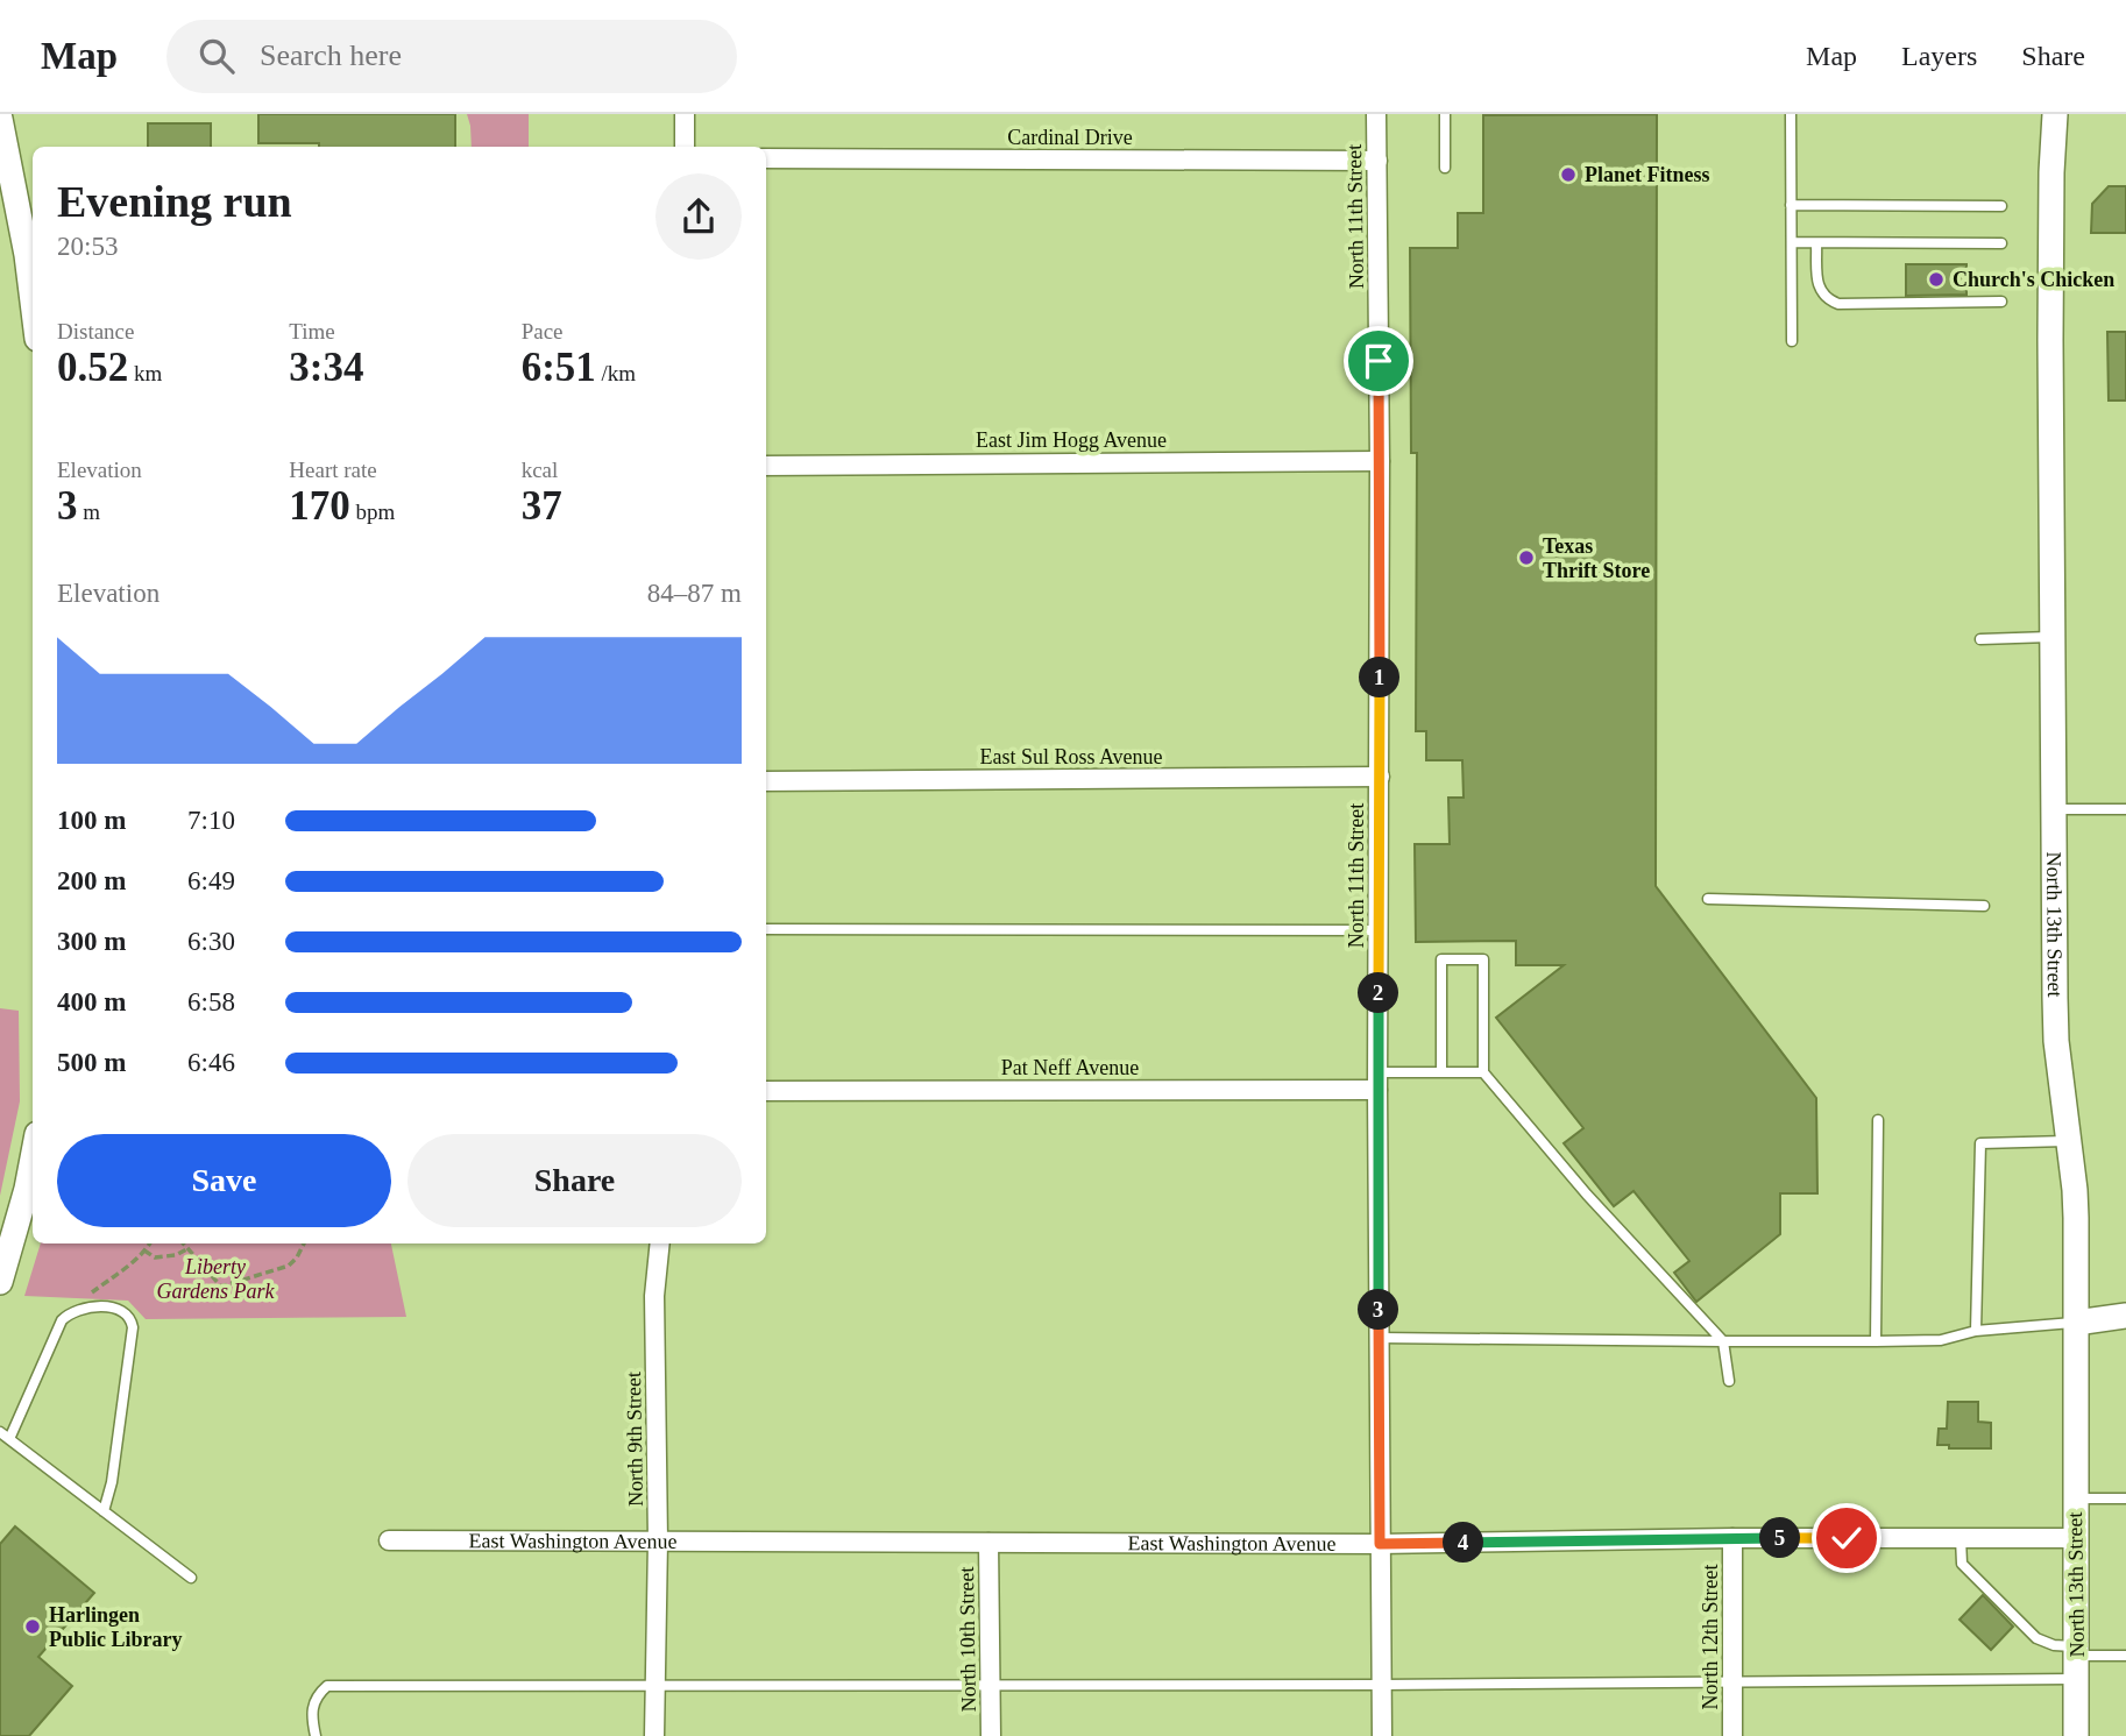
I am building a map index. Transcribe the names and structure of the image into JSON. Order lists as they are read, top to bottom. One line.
{"streets":{"street":["Cardinal Drive","North 11th Street","East Jim Hogg Avenue","East Sul Ross Avenue","North 13th Street","Pat Neff Avenue","North 9th Street","East Washington Avenue","North 12th Street","North 10th Street"]},"crossings":[["Cardinal Drive","North 11th Street"],["North 11th Street","East Jim Hogg Avenue"],["North 11th Street","East Sul Ross Avenue"],["North 11th Street","Pat Neff Avenue"],["North 11th Street","East Washington Avenue"],["North 13th Street","East Washington Avenue"],["North 9th Street","East Washington Avenue"],["East Washington Avenue","North 12th Street"],["East Washington Avenue","North 10th Street"]],"parks":["Liberty Gardens Park"],"places":["Planet Fitness","Church's Chicken","Texas Thrift Store","Harlingen Public Library"],"page":{"header":"Map","search":"Search here","nav":["Map","Layers","Share"],"heading":["Evening run","20:53"],"stats":[["Distance","0.52 km"],["Time","3:34"],["Pace","6:51 /km"],["Elevation","3 m"],["Heart rate","170 bpm"],["kcal","37"]],"chart":["Elevation","84–87 m"],"pins":["1","2","3","5","4"],"list":[{"name":"100 m","note":"7:10"},{"name":"200 m","note":"6:49"},{"name":"300 m","note":"6:30"},{"name":"400 m","note":"6:58"},{"name":"500 m","note":"6:46"}],"buttons":["Save","Share"]}}
